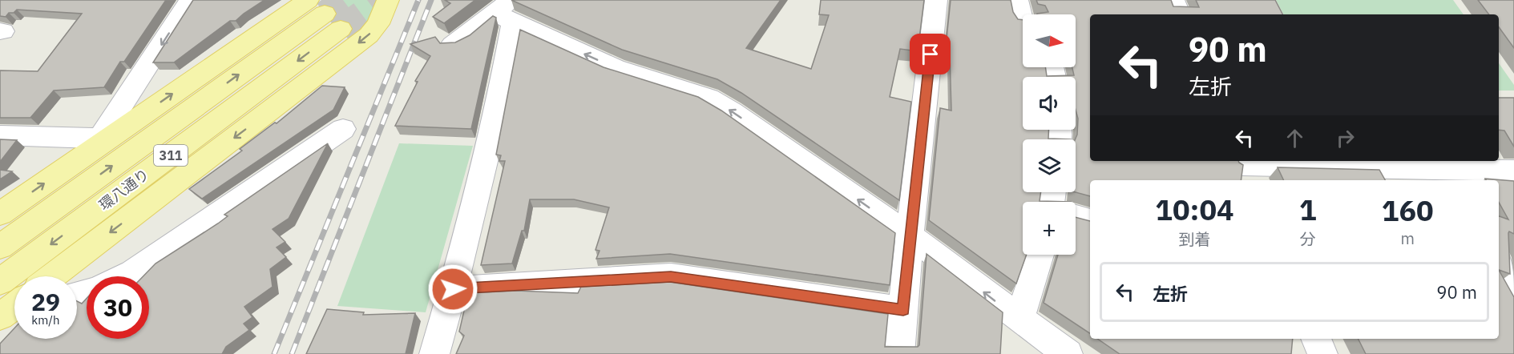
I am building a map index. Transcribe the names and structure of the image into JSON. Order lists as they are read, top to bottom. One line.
{"streets":{"main road":["311","環八通り"]},"north":"right","page":{"map_buttons":"+","turn":["90 m","左折"],"eta":["10:04","到着","1","分","160","m"],"list":[{"name":"左折","value":"90 m"}],"speed":"29 km/h","limit":"30"}}
